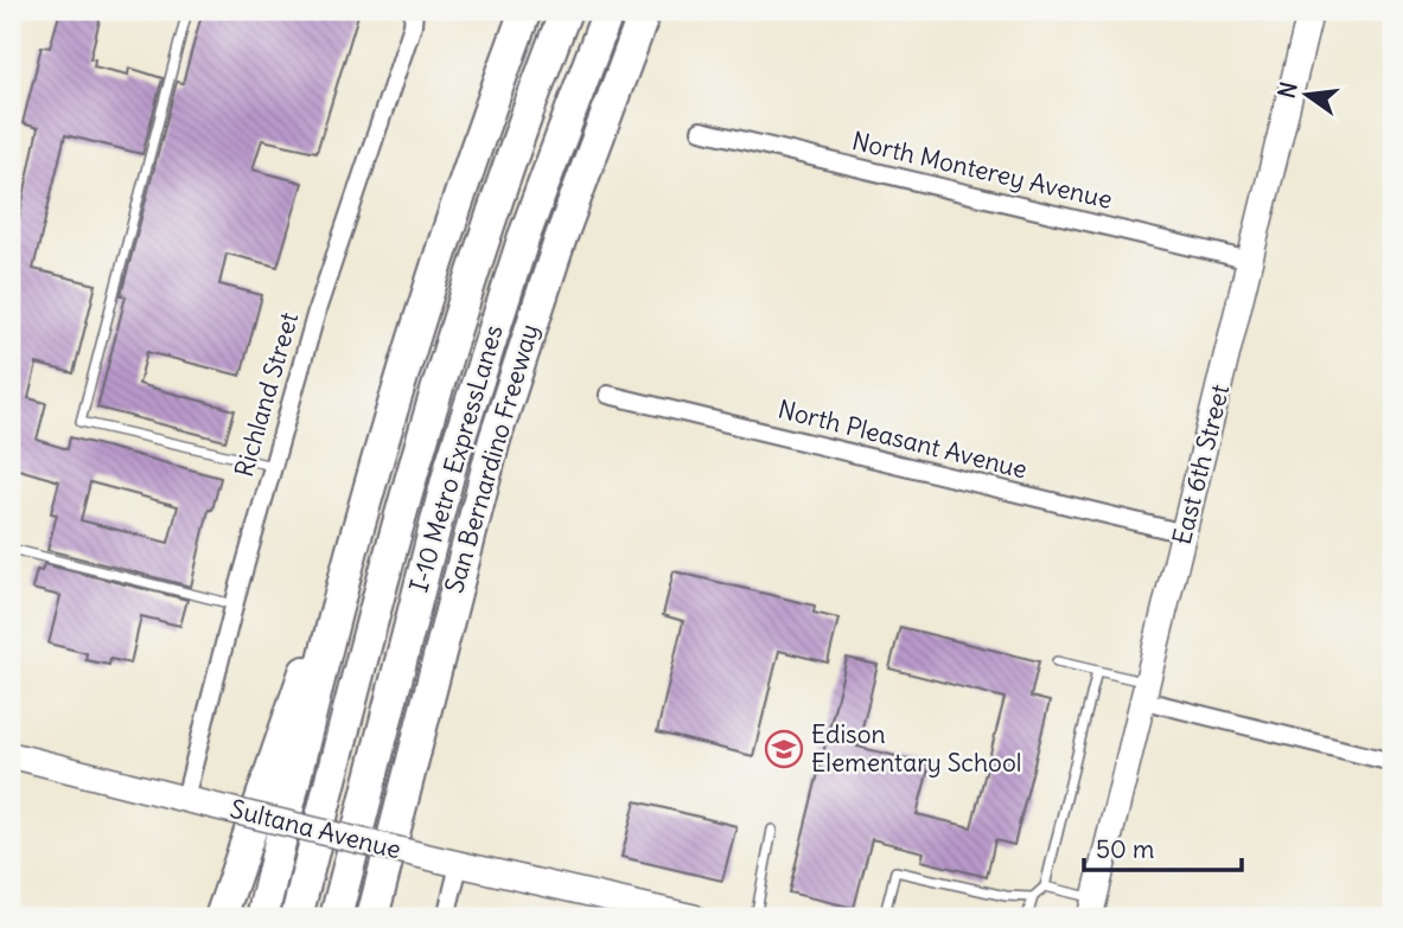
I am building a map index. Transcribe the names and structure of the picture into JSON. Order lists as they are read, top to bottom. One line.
{"streets":{"highway":["I-10 Metro ExpressLanes","San Bernardino Freeway"],"main road":["East 6th Street","Sultana Avenue"],"street":["North Monterey Avenue","Richland Street","North Pleasant Avenue"]},"crossings":[["North Monterey Avenue","East 6th Street"],["Richland Street","Sultana Avenue"],["North Pleasant Avenue","East 6th Street"]],"places":{"school or university":["Edison Elementary School"]},"scale_bar":"50 m","north":"left"}
